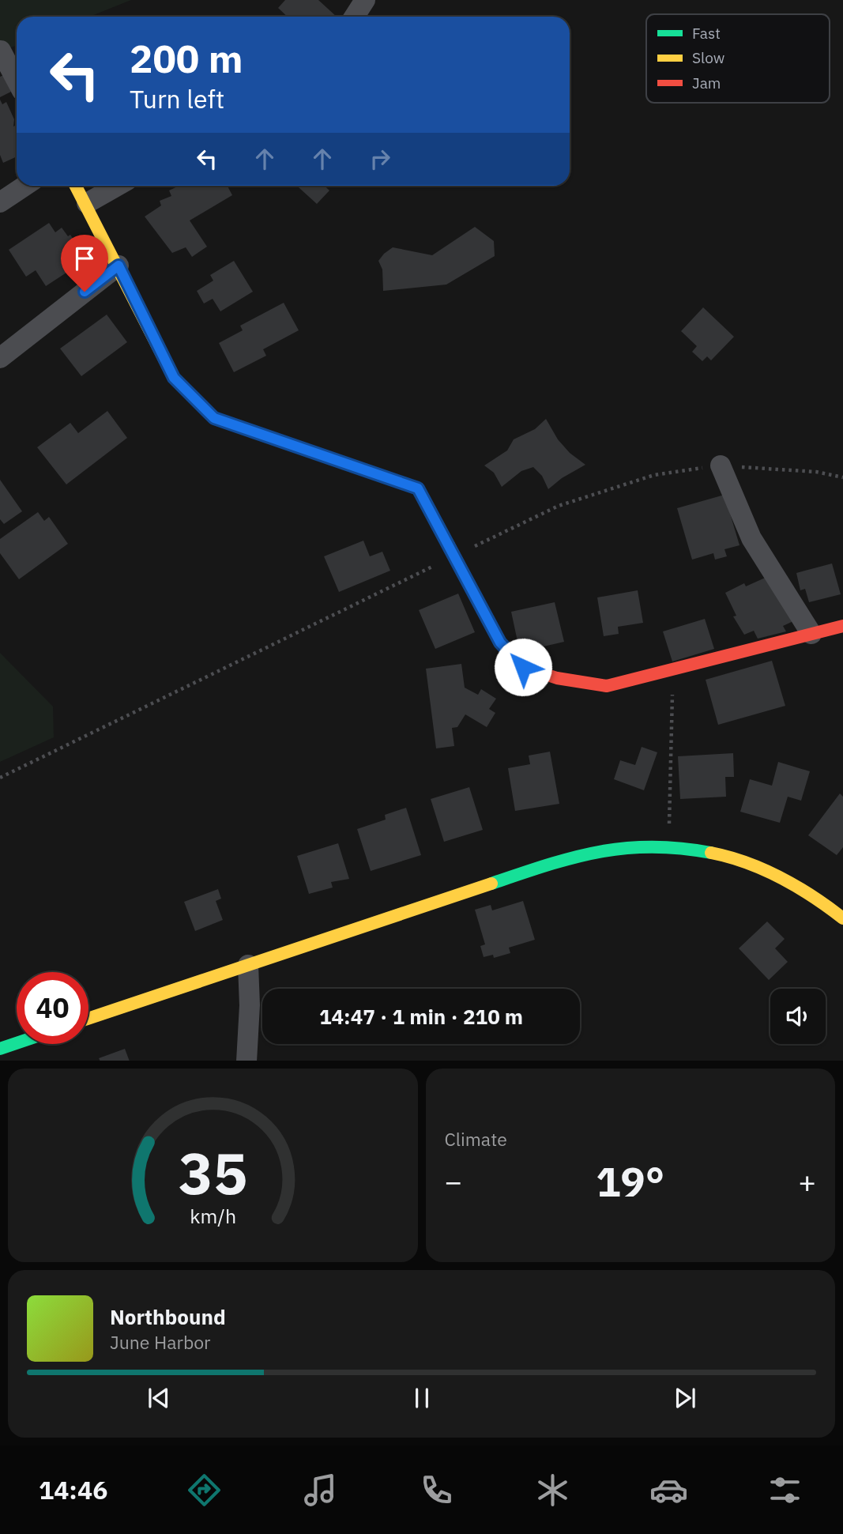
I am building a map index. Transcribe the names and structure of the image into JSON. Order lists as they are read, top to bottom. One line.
{"legend":["Fast","Slow","Jam"],"page":{"turn":["200 m","Turn left"],"limit":"40","trip":"14:47 · 1 min · 210 m","tile":"Climate","heat":["−","19°","+"],"song":["Northbound","June Harbor"],"tabs":"14:46","gauge":["35","km/h"]}}
